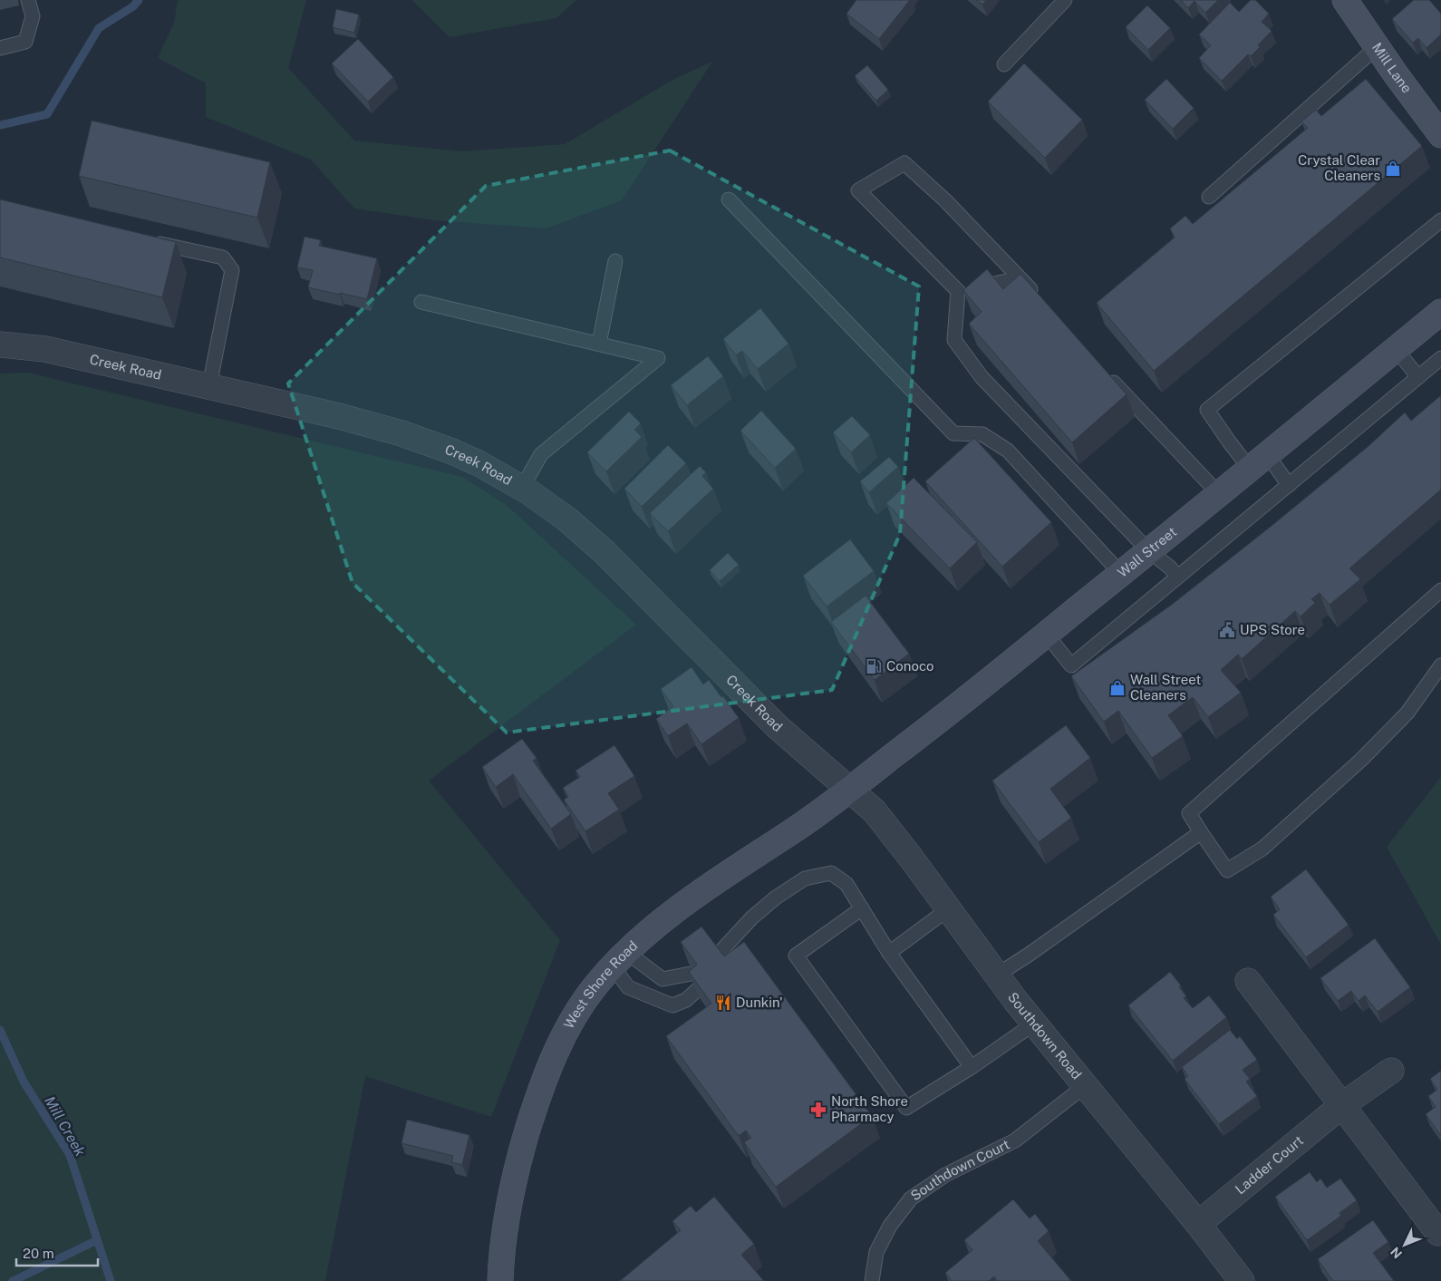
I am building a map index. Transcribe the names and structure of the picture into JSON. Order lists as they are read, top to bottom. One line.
{"streets":{"street":["Mill Lane","Creek Road","Wall Street","West Shore Road","Southdown Road","Ladder Court"],"lane":["Southdown Court"]},"crossings":[["Creek Road","Wall Street"],["Creek Road","West Shore Road"],["Creek Road","Southdown Road"],["Wall Street","West Shore Road"],["Wall Street","Southdown Road"],["West Shore Road","Southdown Road"],["Southdown Road","Ladder Court"],["Southdown Road","Southdown Court"]],"water":["Mill Creek"],"places":{"shop":["Crystal Clear Cleaners","Wall Street Cleaners"],"public building":["UPS Store"],"fuel station":["Conoco"],"restaurant":["Dunkin'"],"pharmacy":["North Shore Pharmacy"]},"scale_bar":"20 m","north":"bottom left"}
